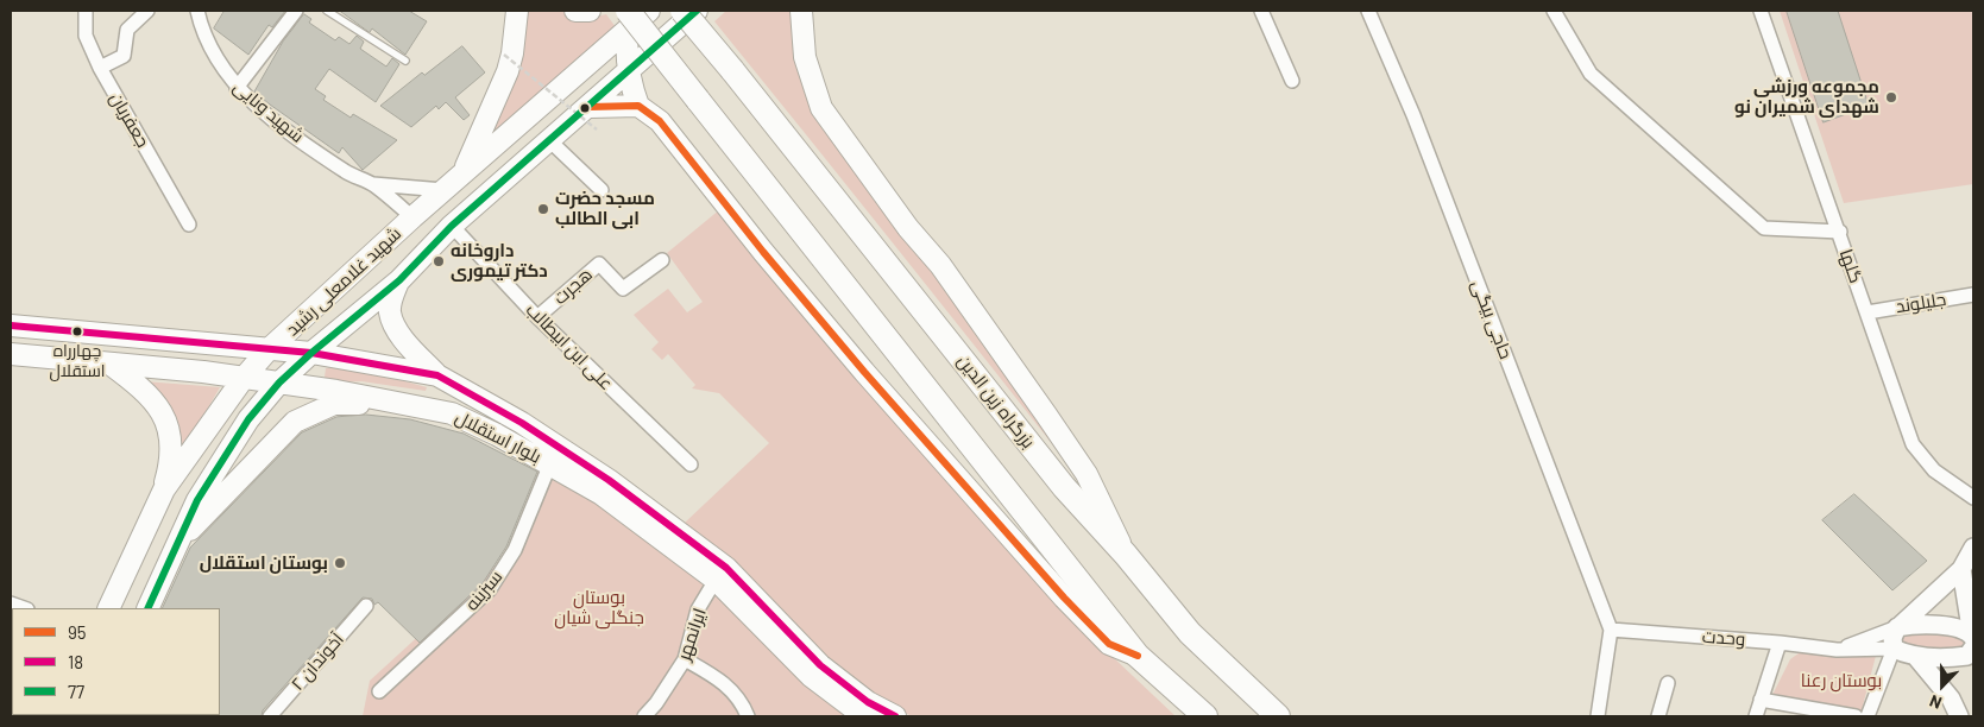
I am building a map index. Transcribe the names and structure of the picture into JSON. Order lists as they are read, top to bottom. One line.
{"streets":{"highway":["بزرگراه زین الدین"],"main road":["شهید غلامعلی رشید","بلوار استقلال"],"street":["شهید ونایی","جعفریان","گلها","هجرت","جلیلوند","حاجی بیگی","علی ابن ابیطالب","سبزینه","ایرانمهر","وحدت","آخوندان ۲"]},"crossings":[["شهید ونایی","شهید غلامعلی رشید"],["گلها","جلیلوند"],["شهید غلامعلی رشید","علی ابن ابیطالب"],["شهید غلامعلی رشید","بلوار استقلال"],["هجرت","علی ابن ابیطالب"],["حاجی بیگی","وحدت"],["بلوار استقلال","سبزینه"],["بلوار استقلال","ایرانمهر"]],"parks":["بوستان جنگلی شیان","بوستان رعنا"],"places":["مجموعه ورزشی شهدای شمیران نو","مسجد حضرت ابی الطالب","داروخانه دکتر تیموری","چهارراه استقلال","بوستان استقلال"],"lines":["transit line 77","transit line 95","transit line 18"],"legend":["95","18","77"],"north":"bottom"}
